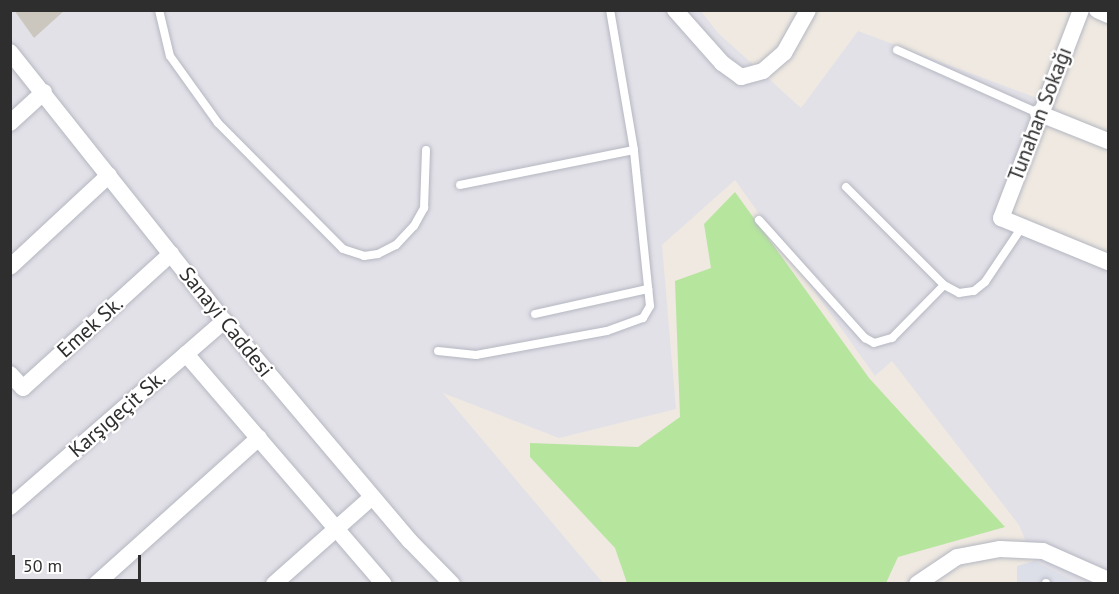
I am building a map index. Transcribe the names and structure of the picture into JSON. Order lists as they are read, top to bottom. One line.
{"streets":{"street":["Tunahan Sokağı","Sanayi Caddesi","Emek Sk.","Karşıgeçit Sk."]},"crossings":[["Sanayi Caddesi","Emek Sk."],["Sanayi Caddesi","Karşıgeçit Sk."]],"scale_bar":"50 m"}
